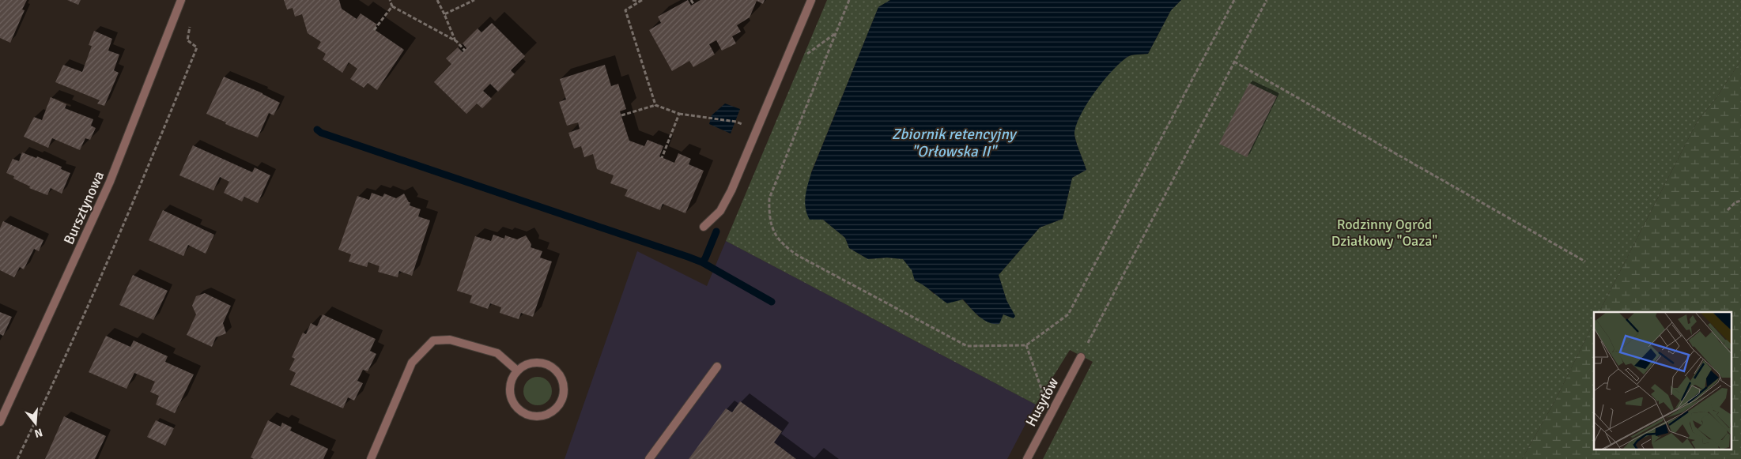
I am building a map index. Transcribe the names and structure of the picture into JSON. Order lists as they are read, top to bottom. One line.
{"streets":{"street":["Bursztynowa","Husytów"]},"water":["Zbiornik retencyjny \"Orłowska II\""],"parks":["Rodzinny Ogród Działkowy \"Oaza\""],"north":"bottom"}
